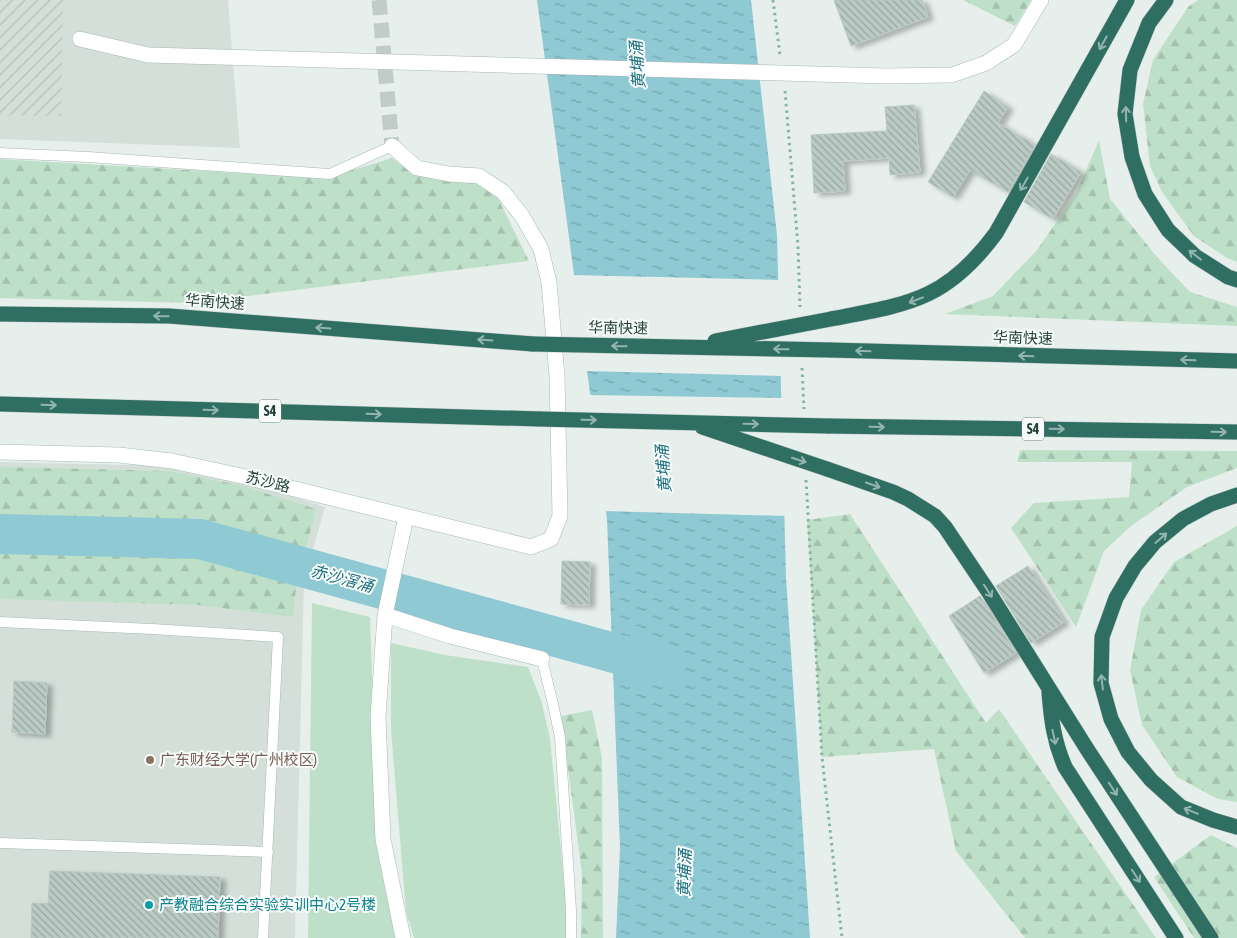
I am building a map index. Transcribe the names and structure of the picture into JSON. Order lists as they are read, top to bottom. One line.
{"streets":{"highway":["华南快速","S4"],"street":["苏沙路"]},"water":["黄埔涌","赤沙滘涌"],"places":["广东财经大学(广州校区)","产教融合综合实验实训中心2号楼"]}
